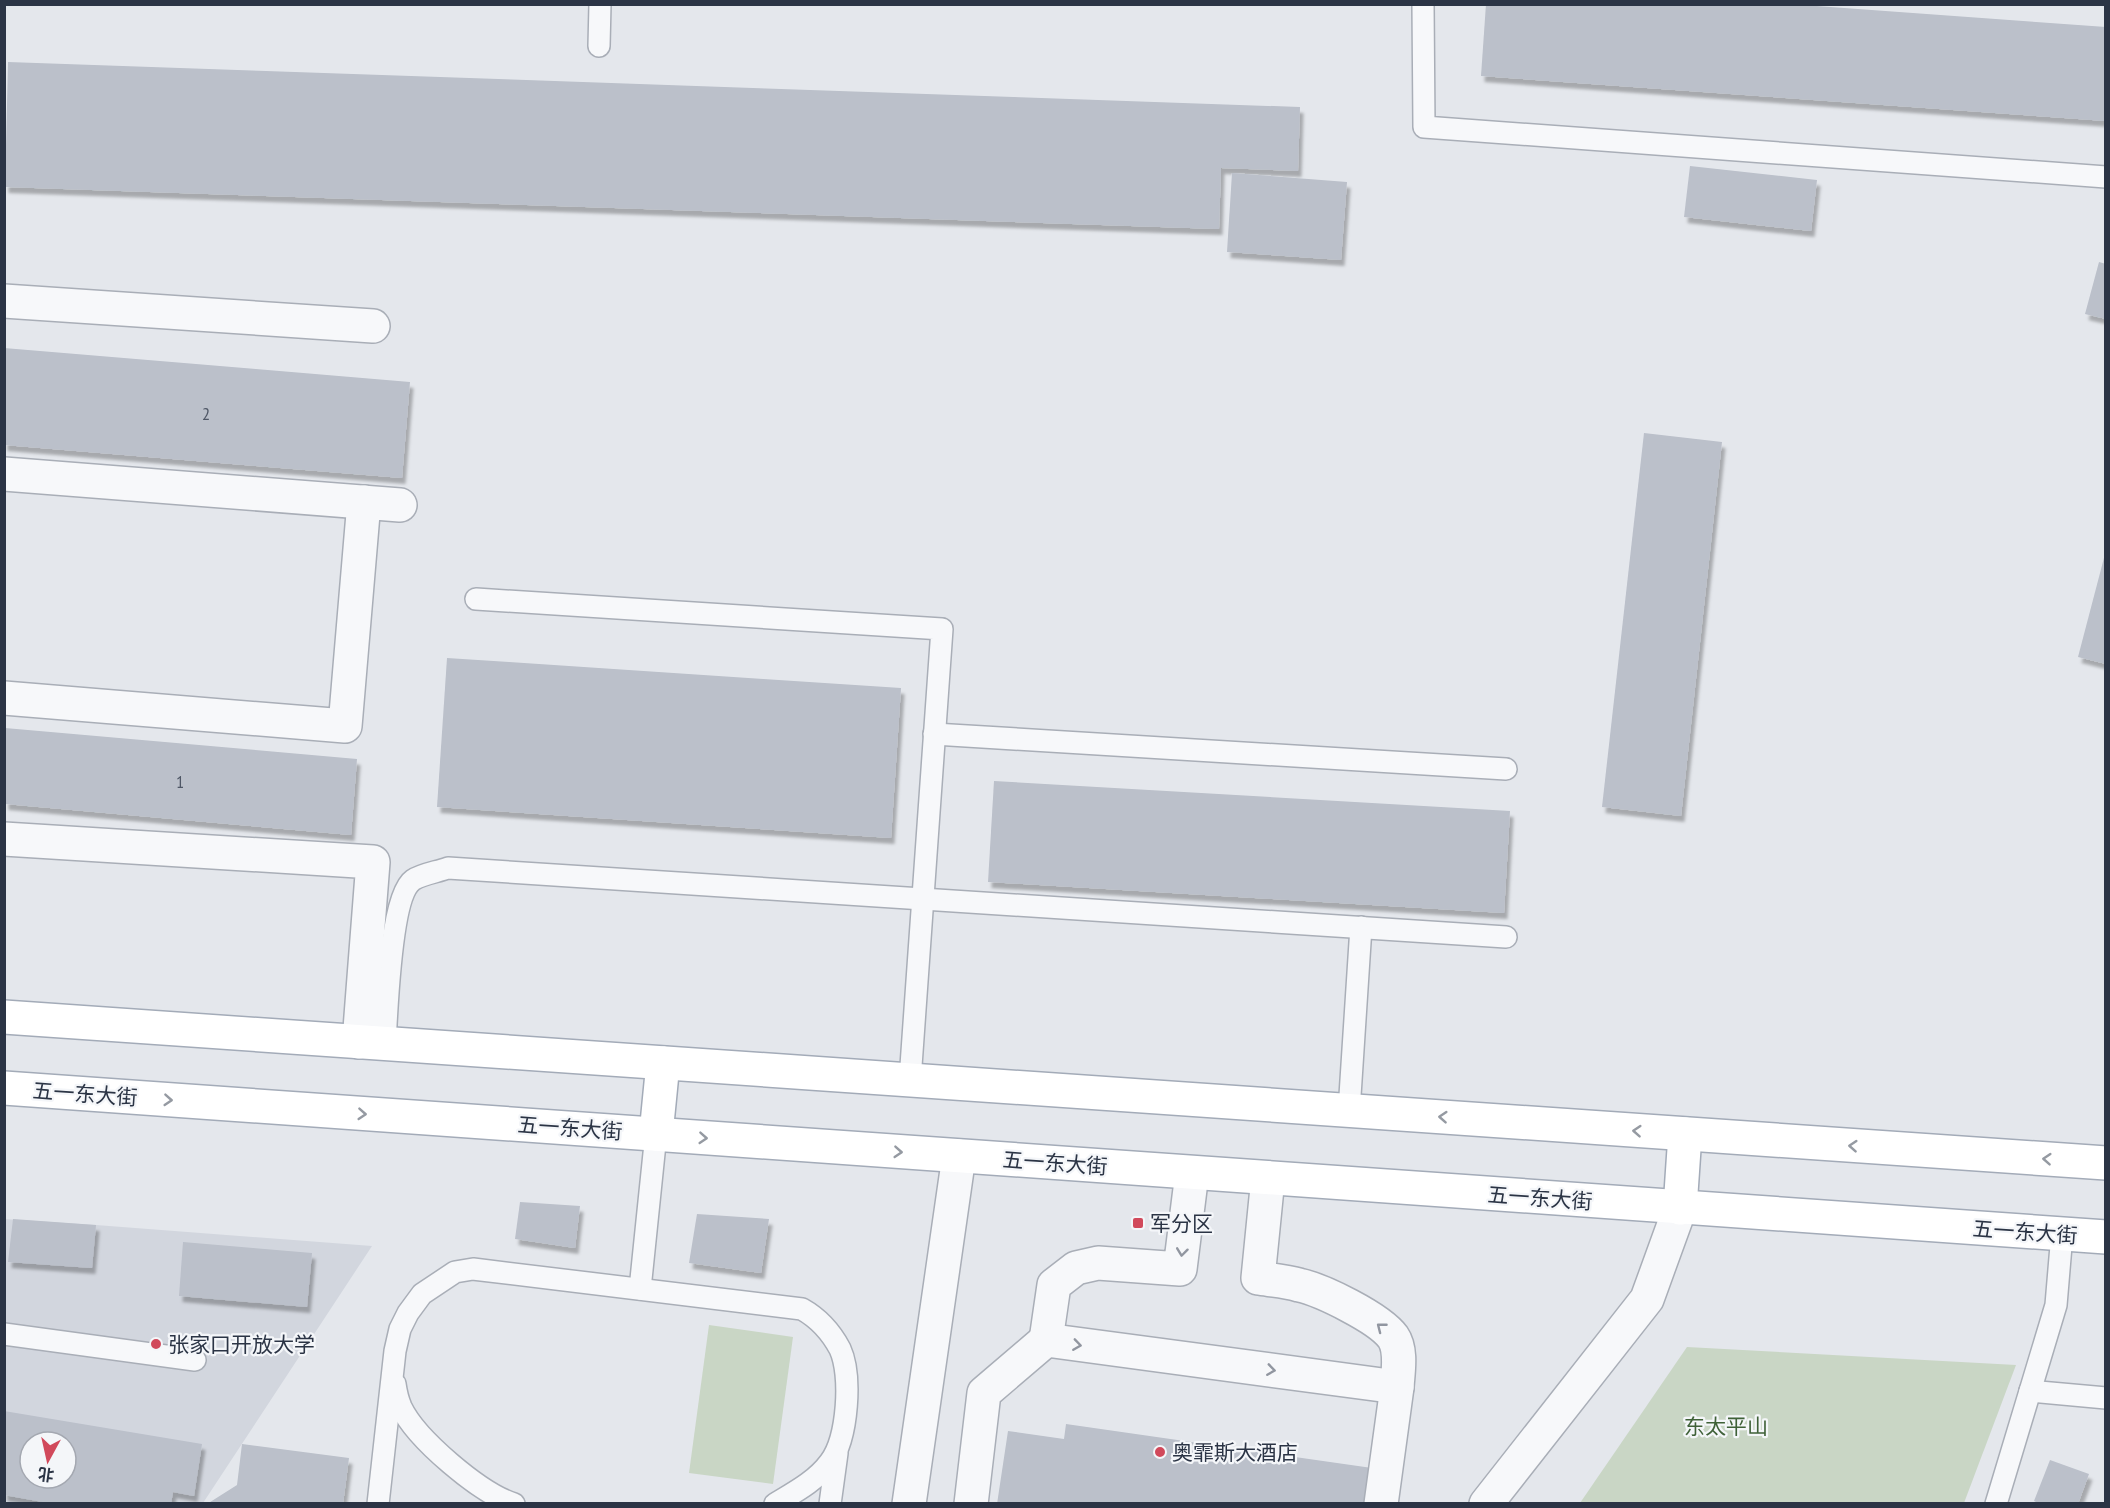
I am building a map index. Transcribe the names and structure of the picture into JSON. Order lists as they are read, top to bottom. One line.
{"streets":{"main road":["五一东大街"]},"parks":["东太平山"],"places":{"transit":["军分区"],"other":["张家口开放大学","奥霏斯大酒店"]},"house_numbers":["2","1"],"north":"bottom"}
